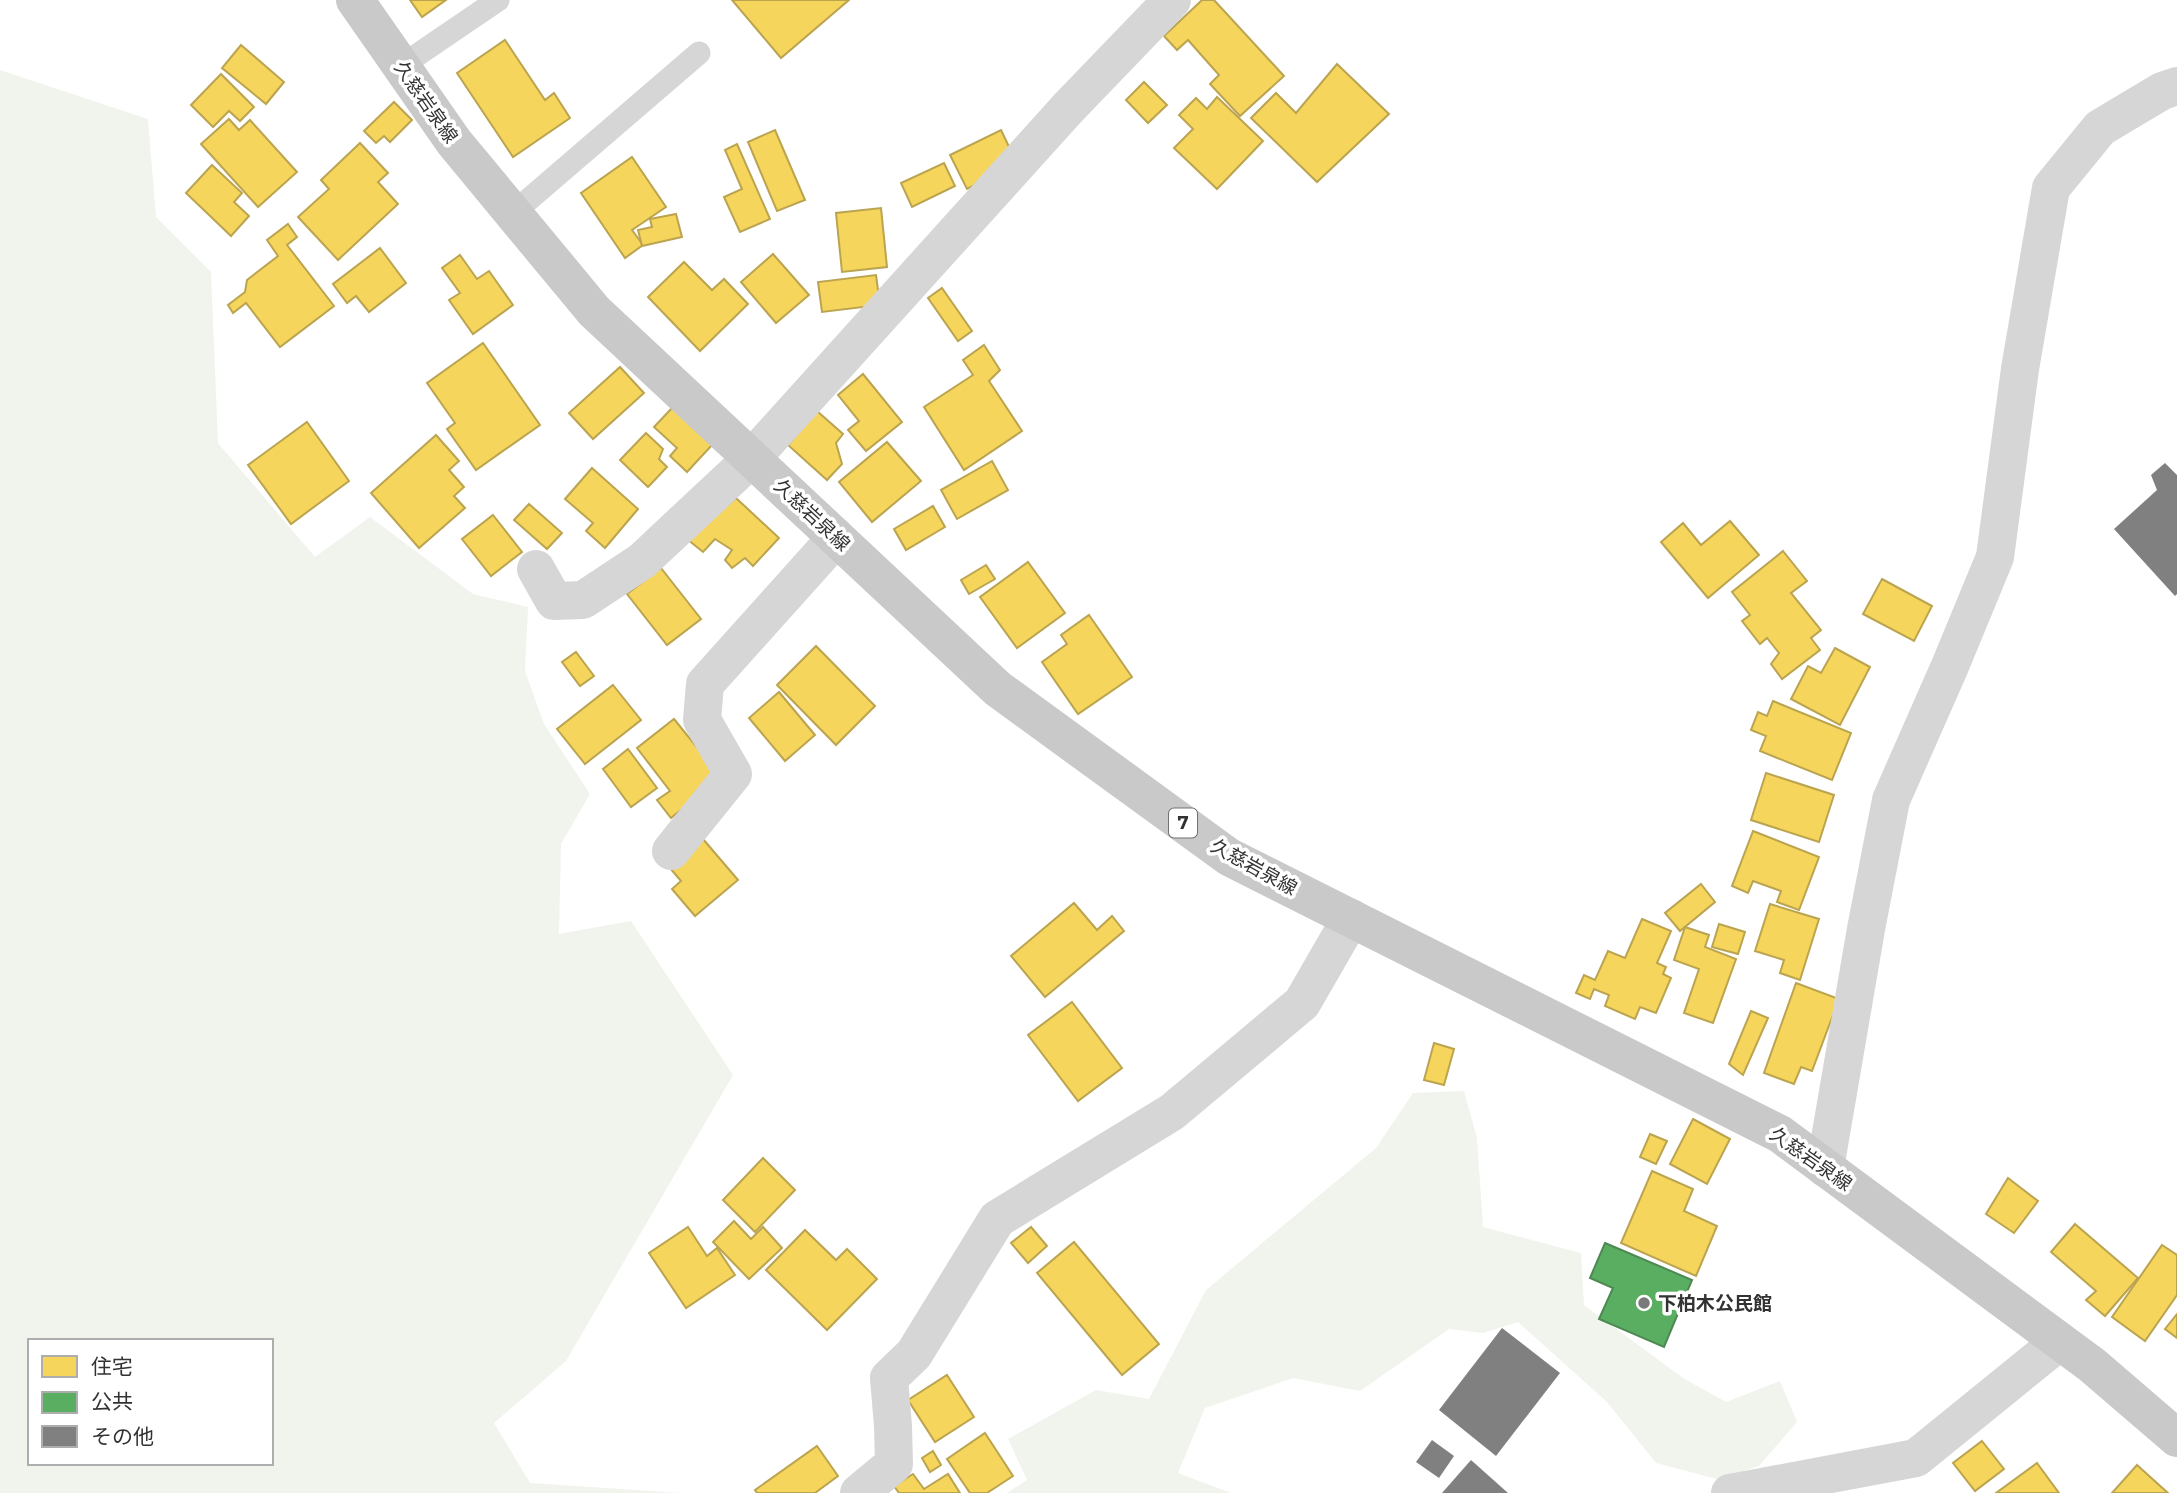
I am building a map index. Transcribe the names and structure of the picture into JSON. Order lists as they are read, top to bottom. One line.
{"streets":{"main road":["久慈岩泉線","7"]},"places":["下柏木公民館"],"legend":["住宅","公共","その他"]}
